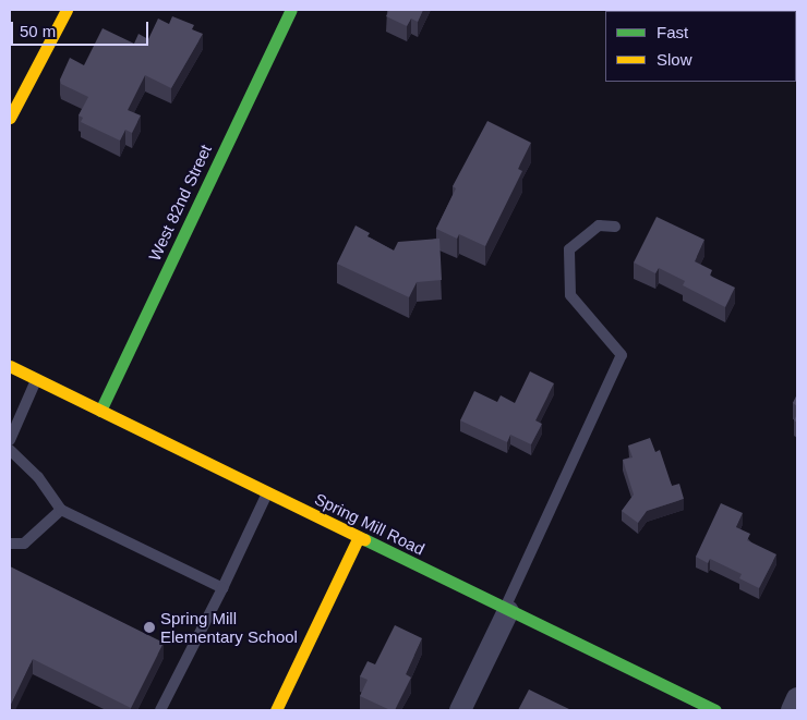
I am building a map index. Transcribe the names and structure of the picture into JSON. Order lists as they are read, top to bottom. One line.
{"streets":{"street":["West 82nd Street","Spring Mill Road"]},"crossings":[["West 82nd Street","Spring Mill Road"]],"places":["Spring Mill Elementary School"],"legend":["Fast","Slow"],"scale_bar":"50 m"}
